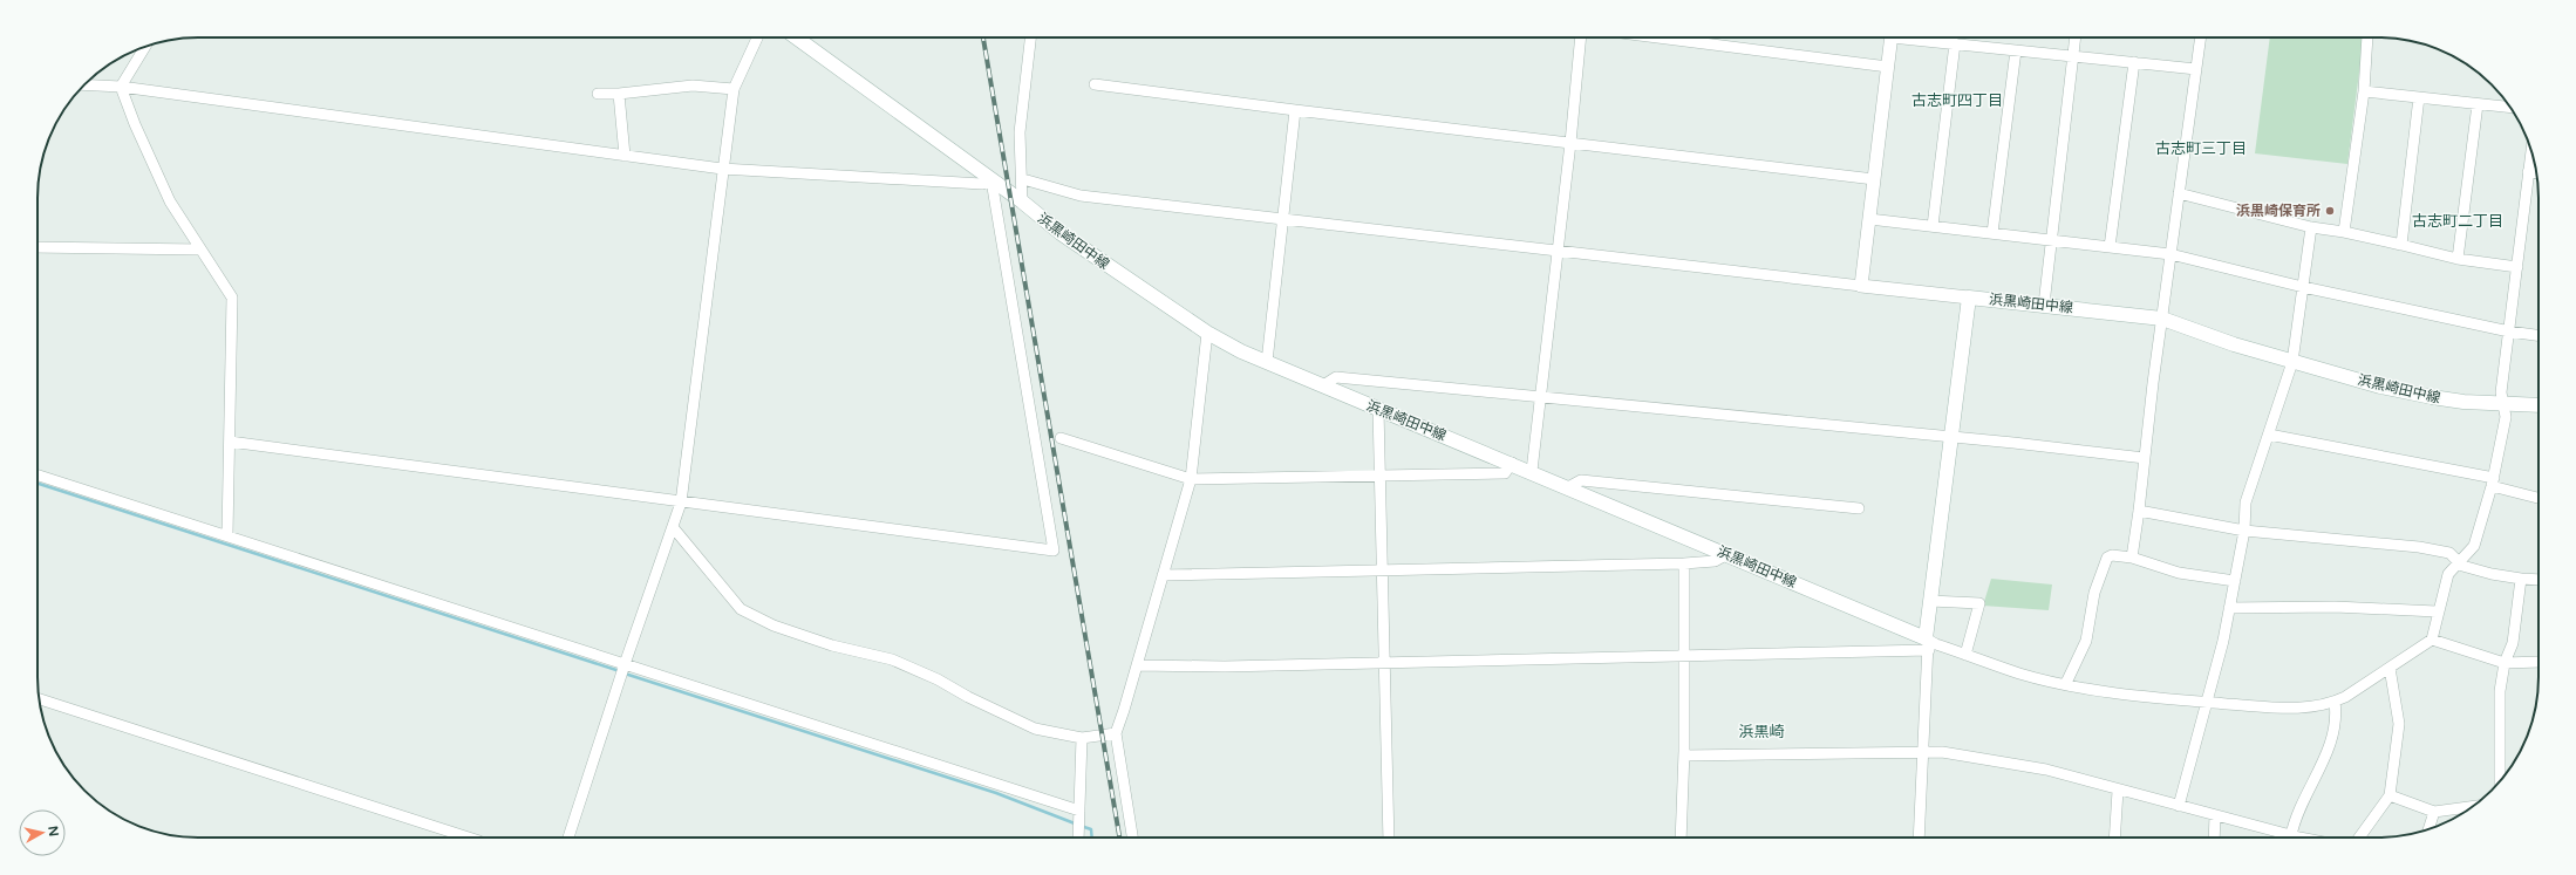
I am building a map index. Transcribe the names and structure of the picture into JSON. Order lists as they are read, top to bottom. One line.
{"streets":{"main road":["浜黒崎田中線"]},"districts":["古志町四丁目","古志町三丁目","古志町二丁目","浜黒崎"],"places":["浜黒崎保育所"],"north":"right"}
